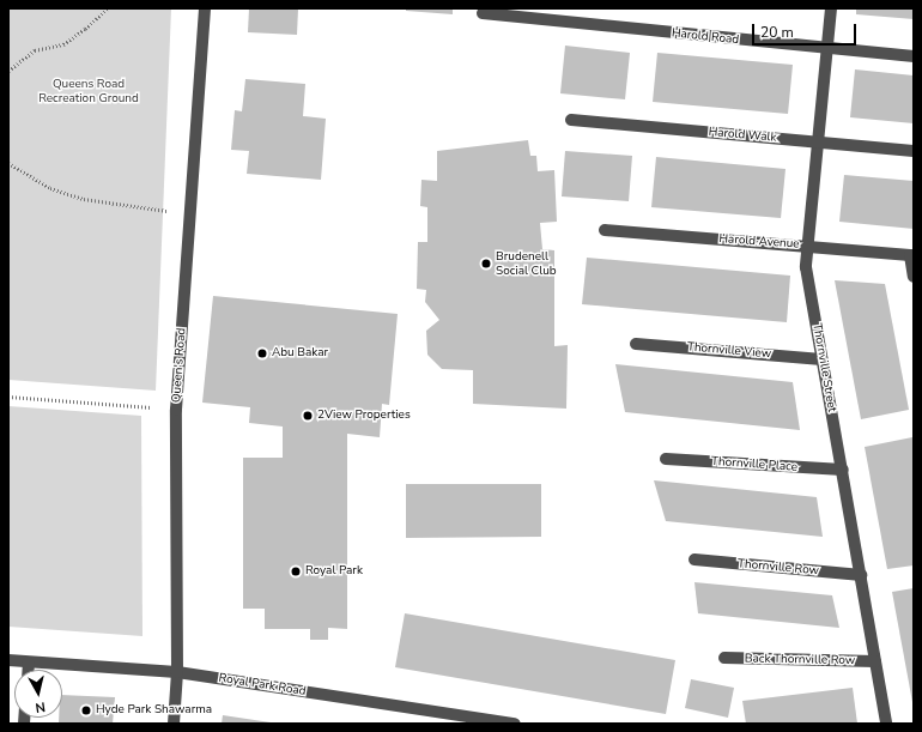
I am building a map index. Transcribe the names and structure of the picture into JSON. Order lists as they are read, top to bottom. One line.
{"streets":{"street":["Harold Road","Harold Walk","Harold Avenue","Thornville View","Queen's Road","Thornville Street","Thornville Place","Thornville Row","Back Thornville Row","Royal Park Road"]},"crossings":[["Harold Road","Thornville Street"],["Harold Walk","Thornville Street"],["Harold Avenue","Thornville Street"],["Thornville View","Thornville Street"],["Queen's Road","Royal Park Road"],["Thornville Street","Thornville Place"],["Thornville Street","Thornville Row"],["Thornville Street","Back Thornville Row"]],"parks":["Queens Road Recreation Ground"],"places":["Brudenell Social Club","Abu Bakar","2View Properties","Royal Park","Hyde Park Shawarma"],"scale_bar":"20 m","north":"bottom"}
